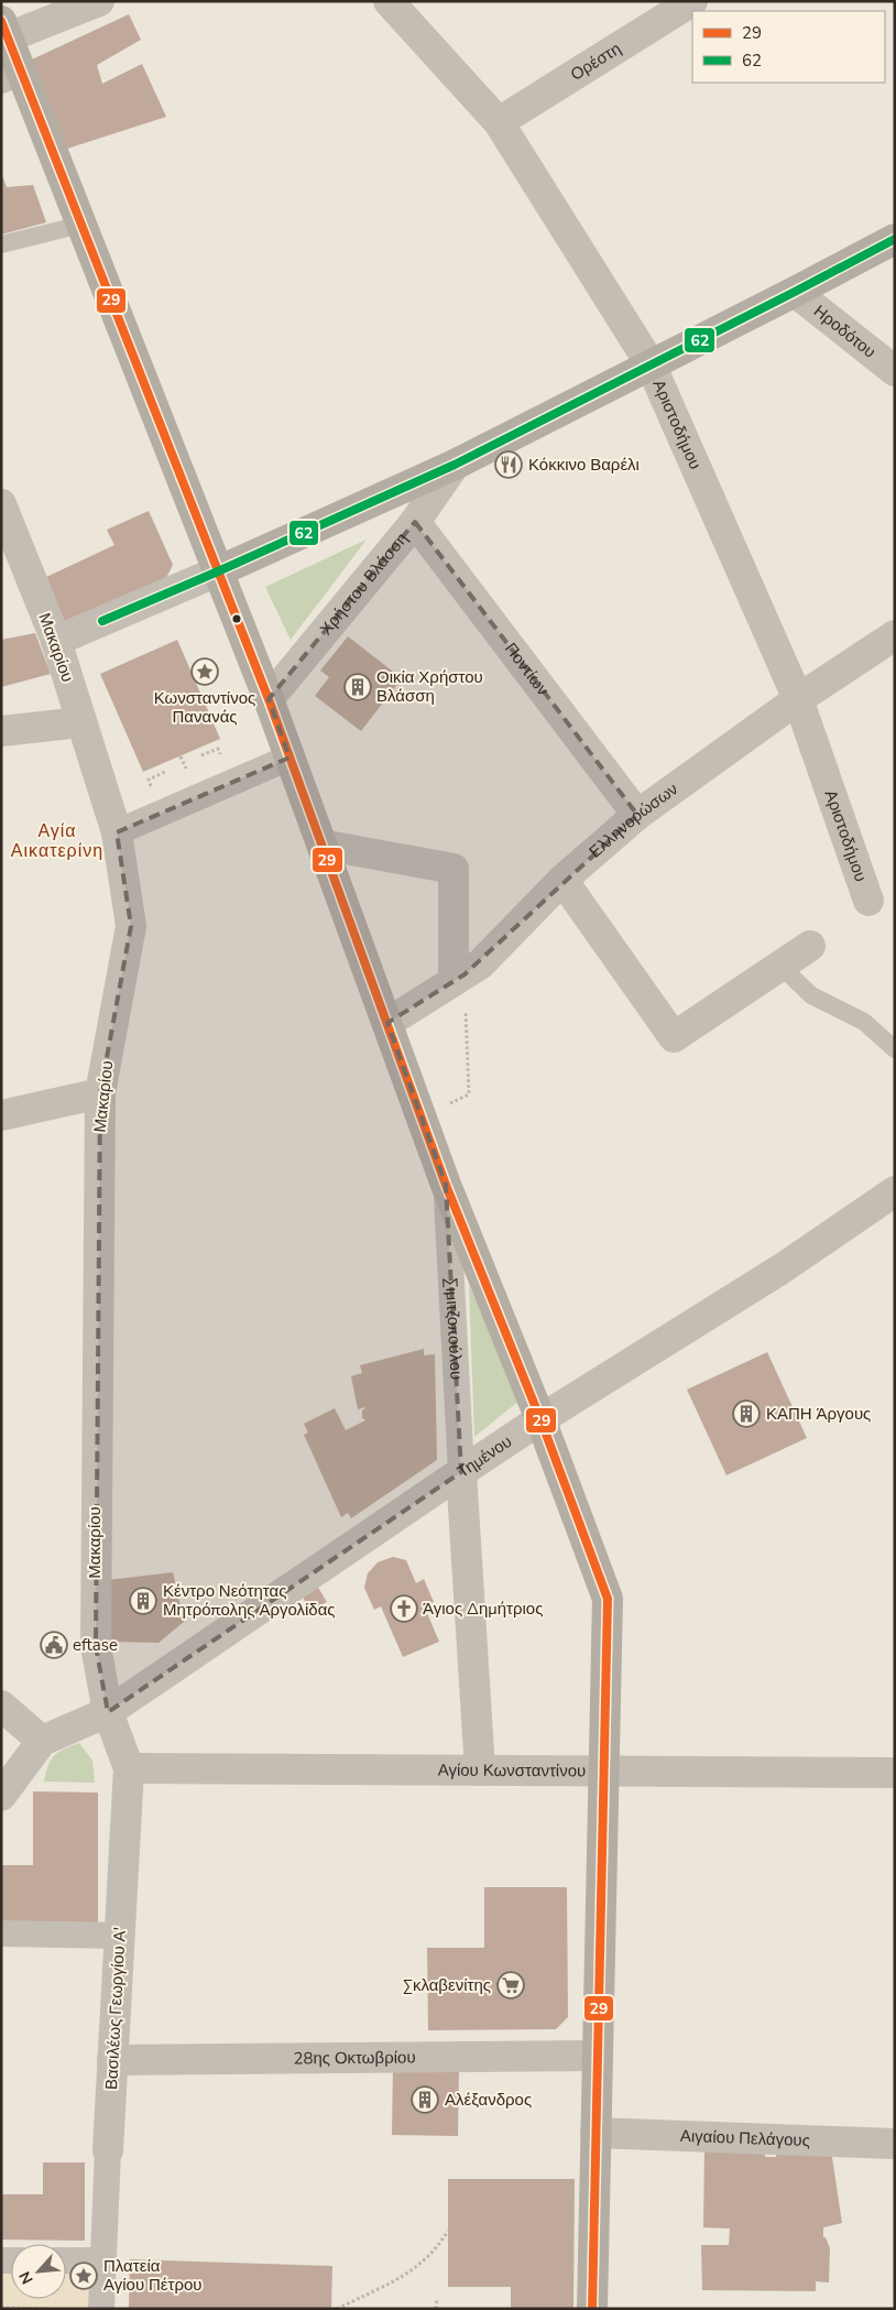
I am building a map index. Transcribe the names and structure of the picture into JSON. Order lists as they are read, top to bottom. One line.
{"streets":{"main road":["Χρήστου Βλάσση","Σιμιτζοπούλου"],"street":["Ορέστη","Ηροδότου","Αριστοδήμου","Μακαρίου","Ποντίων","Ελληνορώσων","Τημένου","Αγίου Κωνσταντίνου","Βασιλέως Γεωργίου Α'","28ης Οκτωβρίου","Αιγαίου Πελάγους"]},"crossings":[["Ορέστη","Αριστοδήμου"],["Ηροδότου","Χρήστου Βλάσση"],["Αριστοδήμου","Χρήστου Βλάσση"],["Αριστοδήμου","Ελληνορώσων"],["Χρήστου Βλάσση","Μακαρίου"],["Χρήστου Βλάσση","Ποντίων"],["Χρήστου Βλάσση","Σιμιτζοπούλου"],["Μακαρίου","Τημένου"],["Μακαρίου","Βασιλέως Γεωργίου Α'"],["Ποντίων","Ελληνορώσων"],["Ελληνορώσων","Σιμιτζοπούλου"],["Σιμιτζοπούλου","Τημένου"],["Σιμιτζοπούλου","Αγίου Κωνσταντίνου"],["Σιμιτζοπούλου","28ης Οκτωβρίου"],["Σιμιτζοπούλου","Αιγαίου Πελάγους"],["Τημένου","Βασιλέως Γεωργίου Α'"],["Αγίου Κωνσταντίνου","Βασιλέως Γεωργίου Α'"],["Βασιλέως Γεωργίου Α'","28ης Οκτωβρίου"]],"districts":["Αγία Αικατερίνη"],"places":{"restaurant":["Κόκκινο Βαρέλι"],"place":["Κωνσταντίνος Πανανάς","Πλατεία Αγίου Πέτρου"],"building":["Οικία Χρήστου Βλάσση","ΚΑΠΗ Άργους","Κέντρο Νεότητας Μητρόπολης Αργολίδας","Αλέξανδρος"],"church":["Άγιος Δημήτριος"],"public building":["eftase"],"supermarket":["Σκλαβενίτης"]},"lines":["transit line 29","transit line 62"],"legend":["29","62"],"north":"bottom left"}
